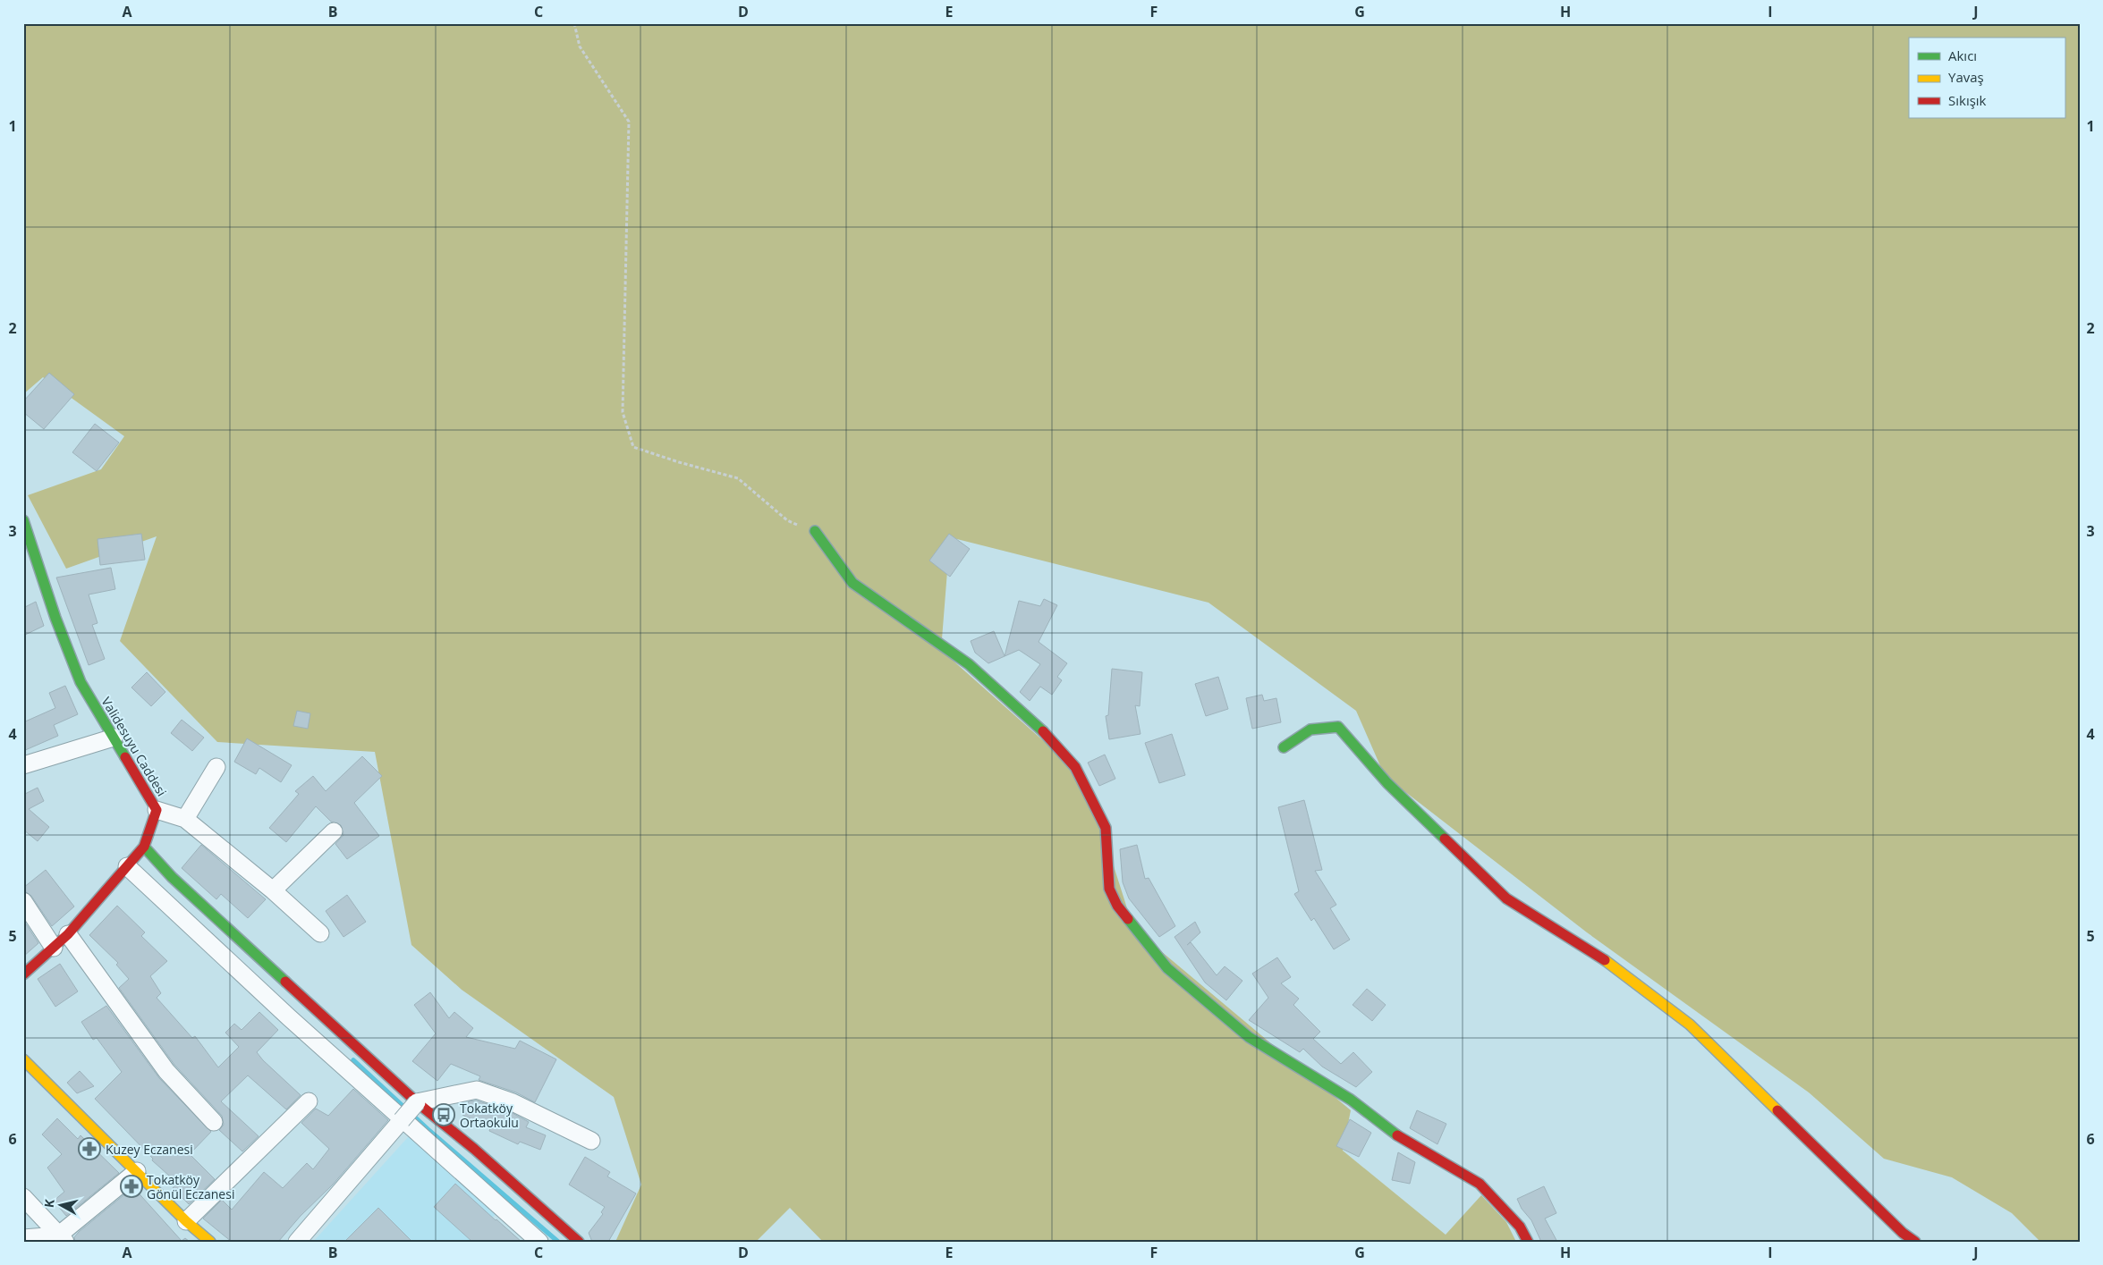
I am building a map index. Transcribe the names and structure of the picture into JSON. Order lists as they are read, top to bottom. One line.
{"streets":{"street":["Validesuyu Caddesi"]},"places":{"bus stop":["Tokatköy Ortaokulu"],"pharmacy":["Kuzey Eczanesi","Tokatköy Gönül Eczanesi"]},"legend":["Akıcı","Yavaş","Sıkışık"],"north":"left","grid":{"columns":["A","B","C","D","E","F","G","H","I","J"],"rows":["1","2","3","4","5","6"]}}
